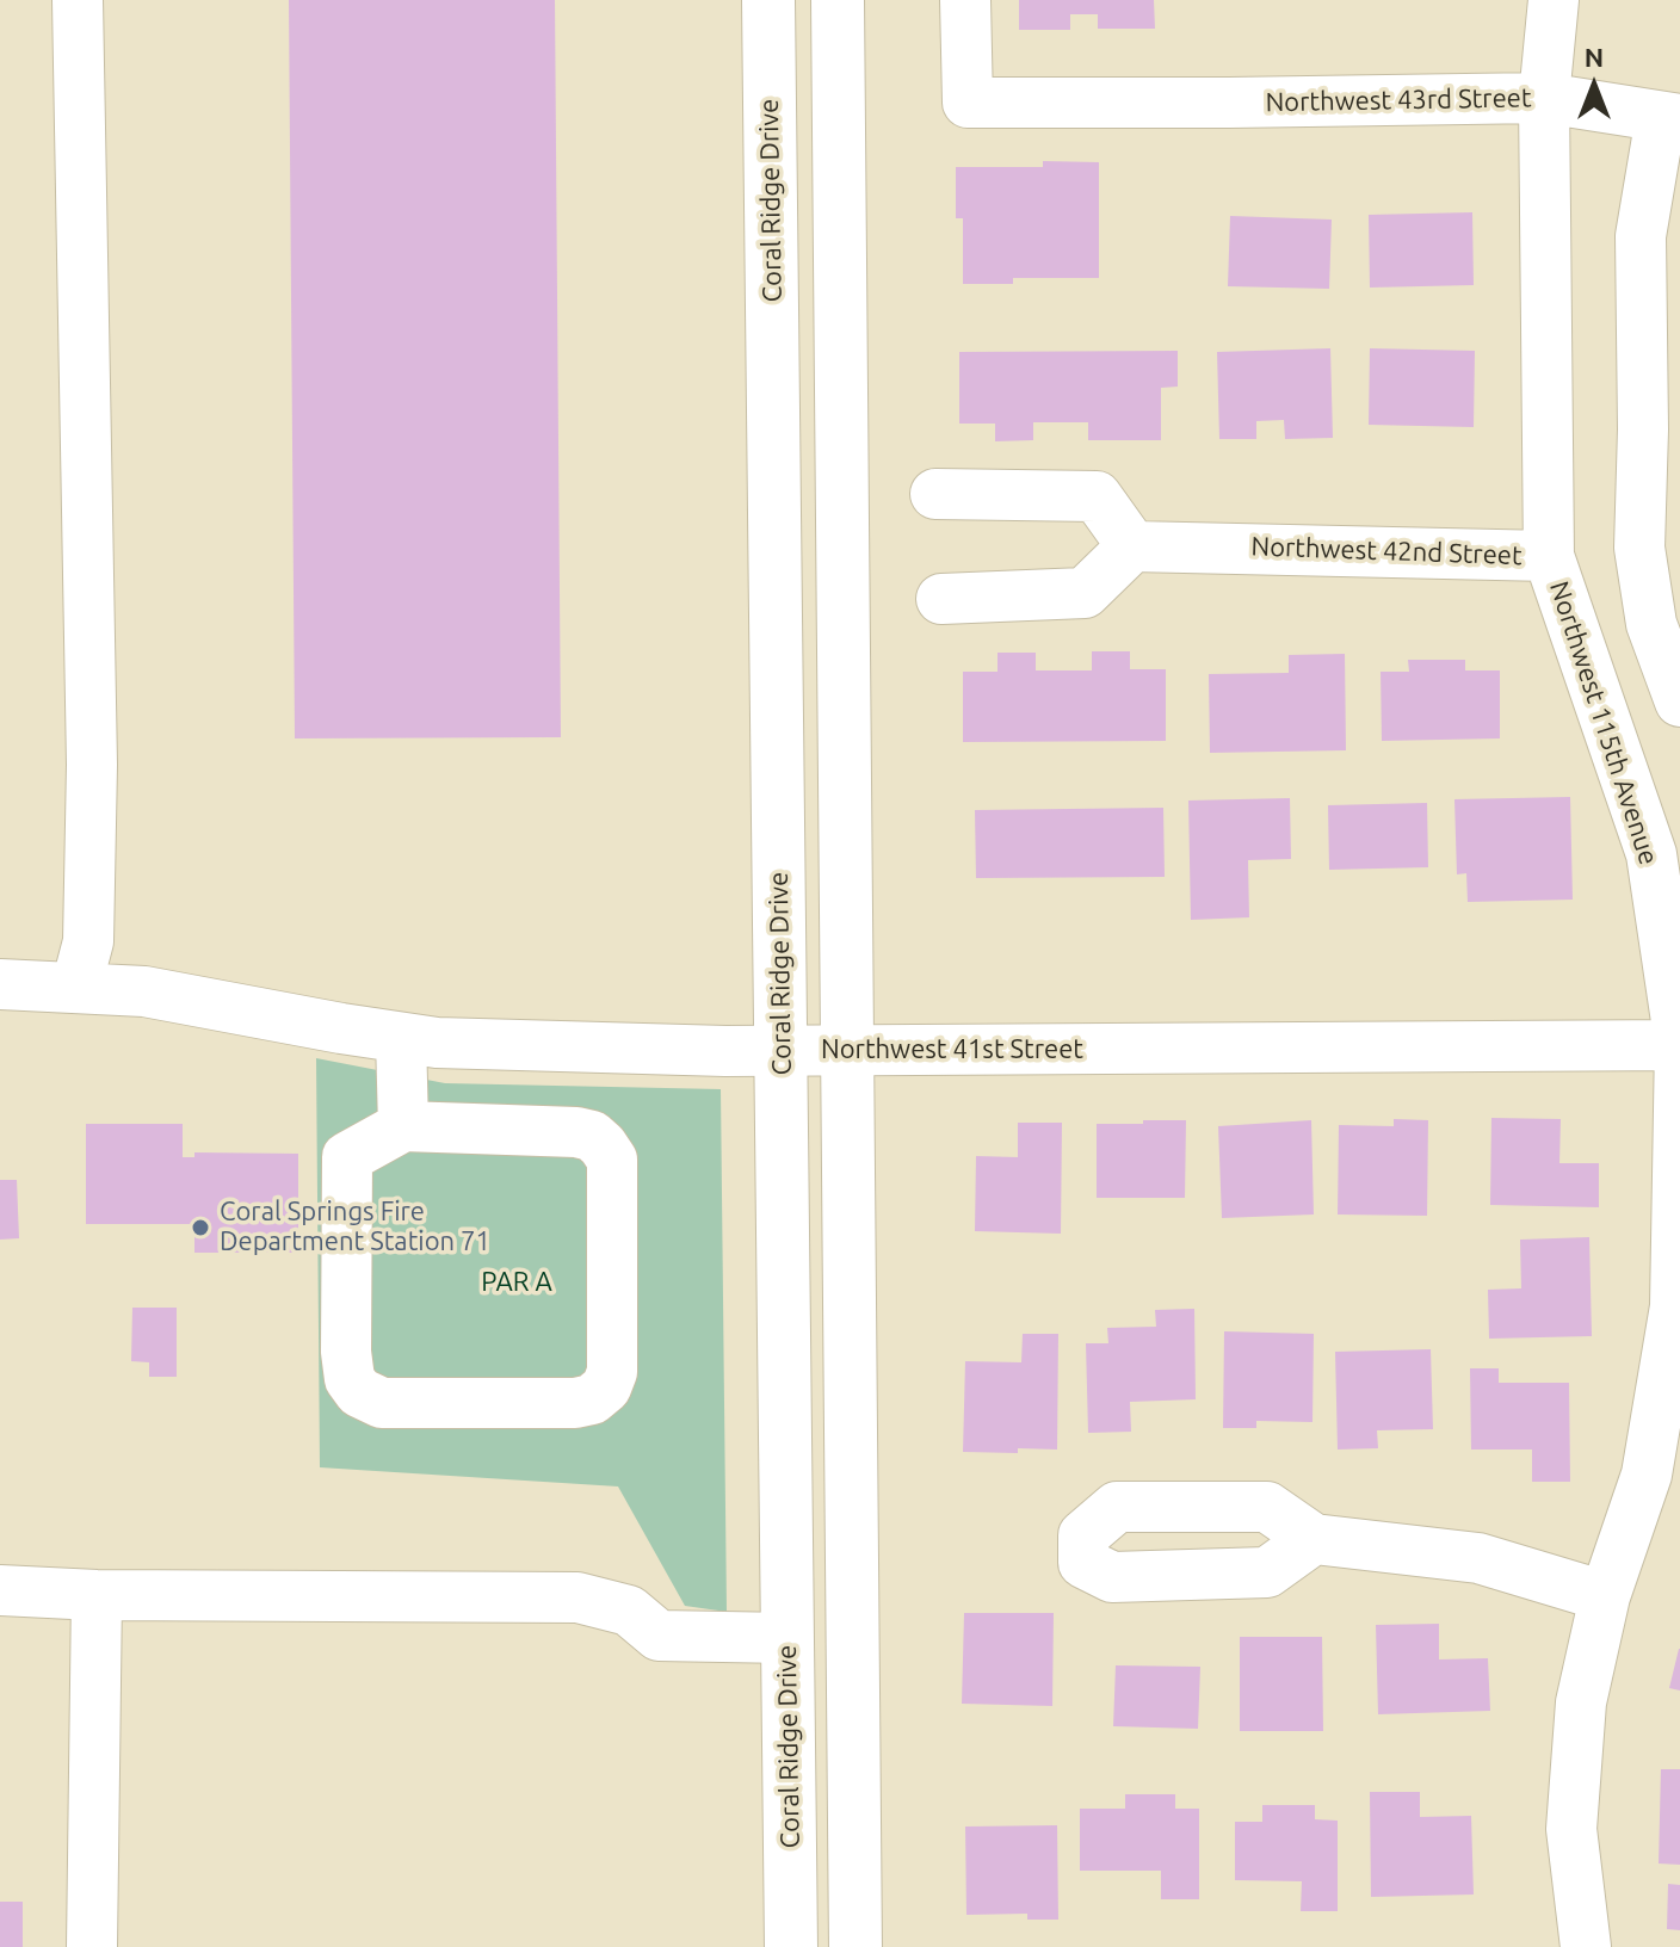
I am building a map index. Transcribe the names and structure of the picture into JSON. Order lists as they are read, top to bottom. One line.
{"streets":{"main road":["Coral Ridge Drive"],"street":["Northwest 43rd Street","Northwest 42nd Street","Northwest 115th Avenue","Northwest 41st Street"]},"crossings":[["Northwest 43rd Street","Northwest 115th Avenue"],["Coral Ridge Drive","Northwest 41st Street"],["Northwest 42nd Street","Northwest 115th Avenue"],["Northwest 115th Avenue","Northwest 41st Street"]],"parks":["PAR A"],"places":["Coral Springs Fire Department Station 71"],"north":"top"}
